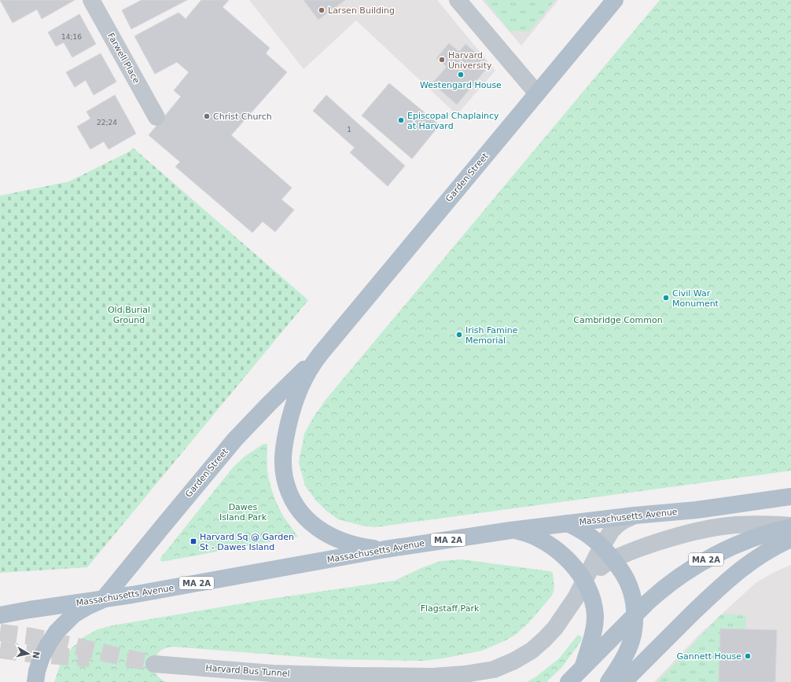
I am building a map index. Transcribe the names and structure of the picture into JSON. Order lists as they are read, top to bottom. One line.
{"streets":{"main road":["Garden Street","Massachusetts Avenue","MA 2A"],"street":["Farwell Place","Harvard Bus Tunnel"]},"crossings":[["Garden Street","Massachusetts Avenue"],["Massachusetts Avenue","Harvard Bus Tunnel"],["MA 2A","Harvard Bus Tunnel"]],"parks":["Old Burial Ground","Cambridge Common","Dawes Island Park","Flagstaff Park"],"places":{"other":["Larsen Building","Harvard University","Westengard House","Christ Church","Episcopal Chaplaincy at Harvard","Civil War Monument","Irish Famine Memorial","Gannett House"],"transit":["Harvard Sq @ Garden St - Dawes Island"]},"house_numbers":["14;16","22;24","1"],"north":"right"}
